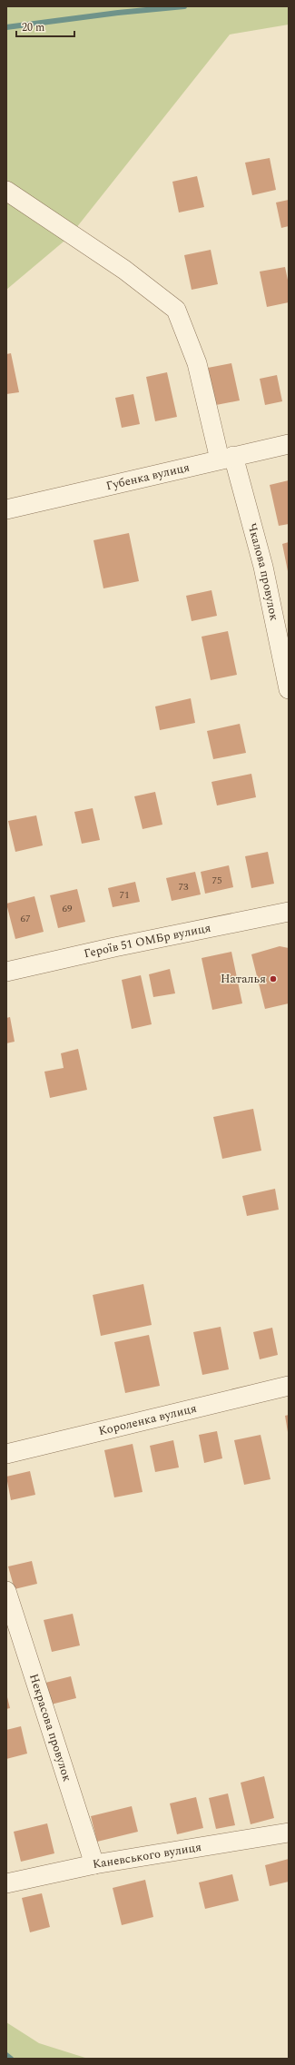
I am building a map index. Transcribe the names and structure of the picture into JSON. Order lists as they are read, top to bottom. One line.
{"streets":{"street":["Губенка вулиця","Чкалова провулок","Героїв 51 ОМБр вулиця","Короленка вулиця","Некрасова провулок","Каневського вулиця"]},"crossings":[["Губенка вулиця","Чкалова провулок"],["Некрасова провулок","Каневського вулиця"]],"places":["Наталья"],"house_numbers":["75","73","71","69","67"],"scale_bar":"20 m"}
